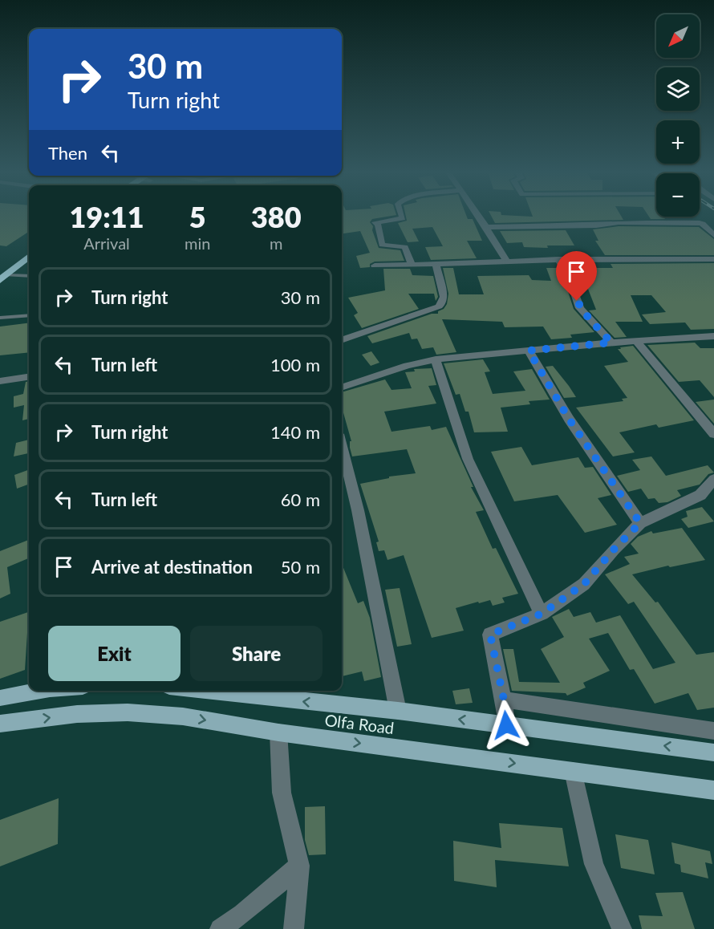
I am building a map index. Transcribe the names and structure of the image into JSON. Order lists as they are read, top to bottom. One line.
{"streets":{"main road":["Olfa Road"]},"north":"bottom left","page":{"map_buttons":["+","−"],"turn":["30 m","Turn right"],"then":"Then","eta":["19:11","Arrival","5","min","380","m"],"list":[{"name":"Turn right","value":"30 m"},{"name":"Turn left","value":"100 m"},{"name":"Turn right","value":"140 m"},{"name":"Turn left","value":"60 m"},{"name":"Arrive at destination","value":"50 m"}],"buttons":["Exit","Share"]}}
